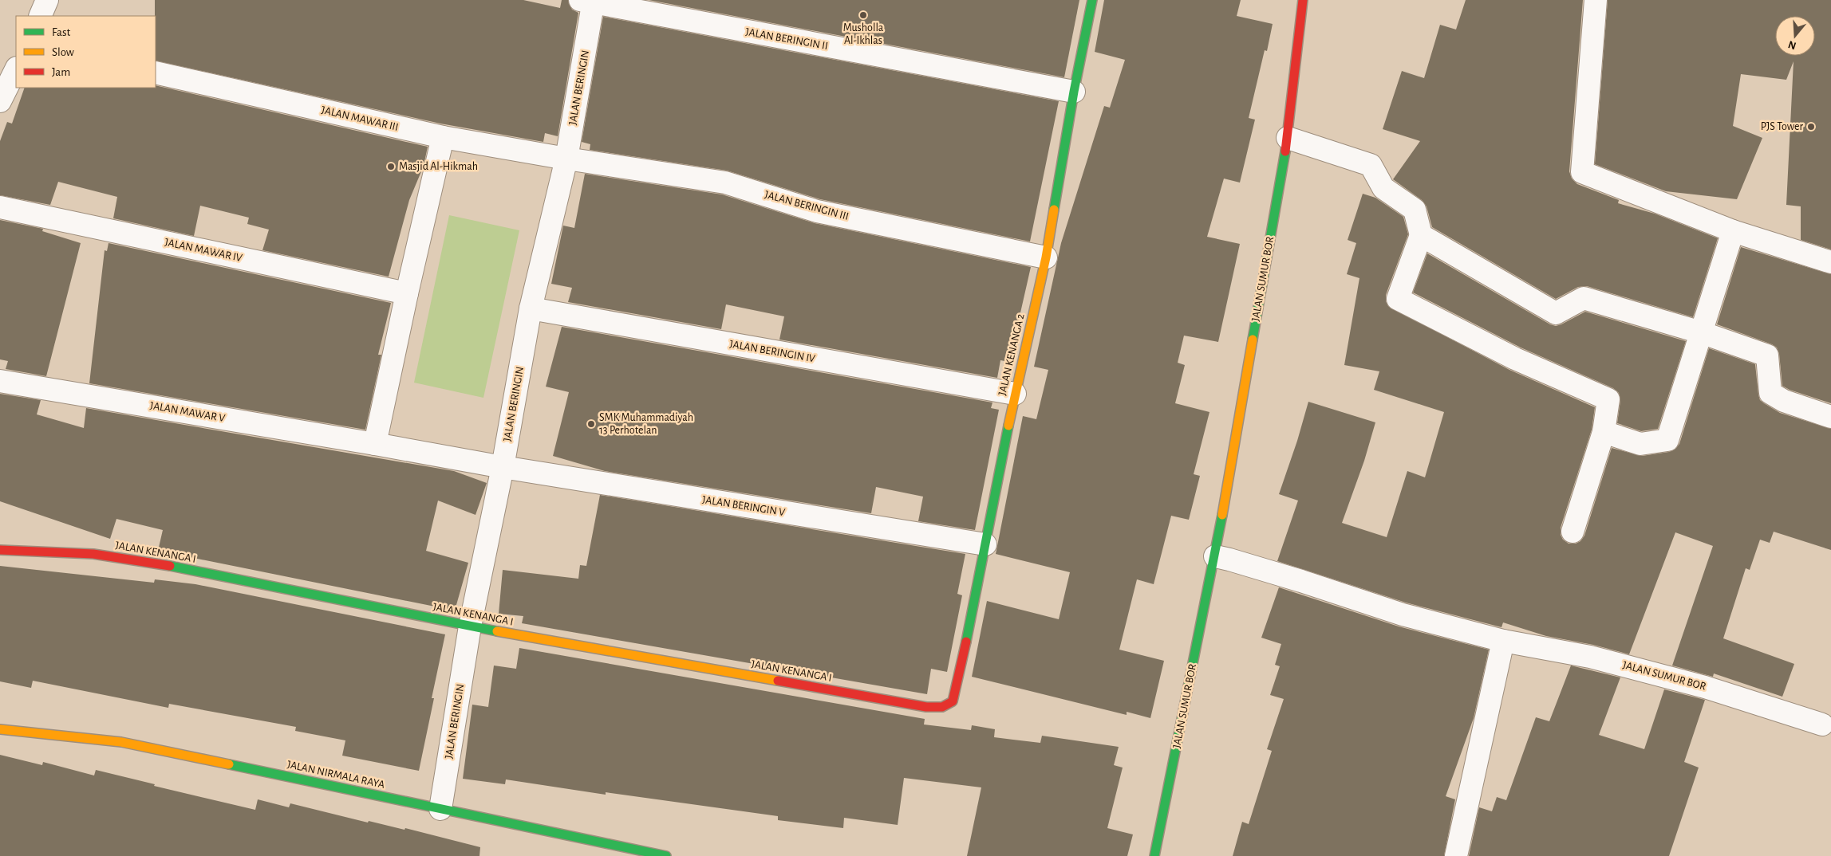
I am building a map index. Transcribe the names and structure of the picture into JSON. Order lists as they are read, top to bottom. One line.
{"streets":{"street":["JALAN BERINGIN II","JALAN BERINGIN","JALAN MAWAR III","JALAN BERINGIN III","JALAN MAWAR IV","JALAN SUMUR BOR","JALAN BERINGIN IV","JALAN KENANGA 2","JALAN MAWAR V","JALAN BERINGIN V","JALAN KENANGA I","JALAN NIRMALA RAYA"]},"crossings":[["JALAN BERINGIN II","JALAN BERINGIN"],["JALAN BERINGIN II","JALAN KENANGA 2"],["JALAN BERINGIN","JALAN MAWAR III"],["JALAN BERINGIN","JALAN BERINGIN III"],["JALAN BERINGIN","JALAN BERINGIN IV"],["JALAN BERINGIN","JALAN MAWAR V"],["JALAN BERINGIN","JALAN BERINGIN V"],["JALAN BERINGIN","JALAN KENANGA I"],["JALAN BERINGIN","JALAN NIRMALA RAYA"],["JALAN MAWAR III","JALAN BERINGIN III"],["JALAN BERINGIN III","JALAN KENANGA 2"],["JALAN BERINGIN IV","JALAN KENANGA 2"],["JALAN KENANGA 2","JALAN BERINGIN V"],["JALAN KENANGA 2","JALAN KENANGA I"],["JALAN MAWAR V","JALAN BERINGIN V"]],"places":["Musholla Al-Ikhlas","PJS Tower","Masjid Al-Hikmah","SMK Muhammadiyah 13 Perhotelan"],"legend":["Fast","Slow","Jam"],"north":"bottom"}
